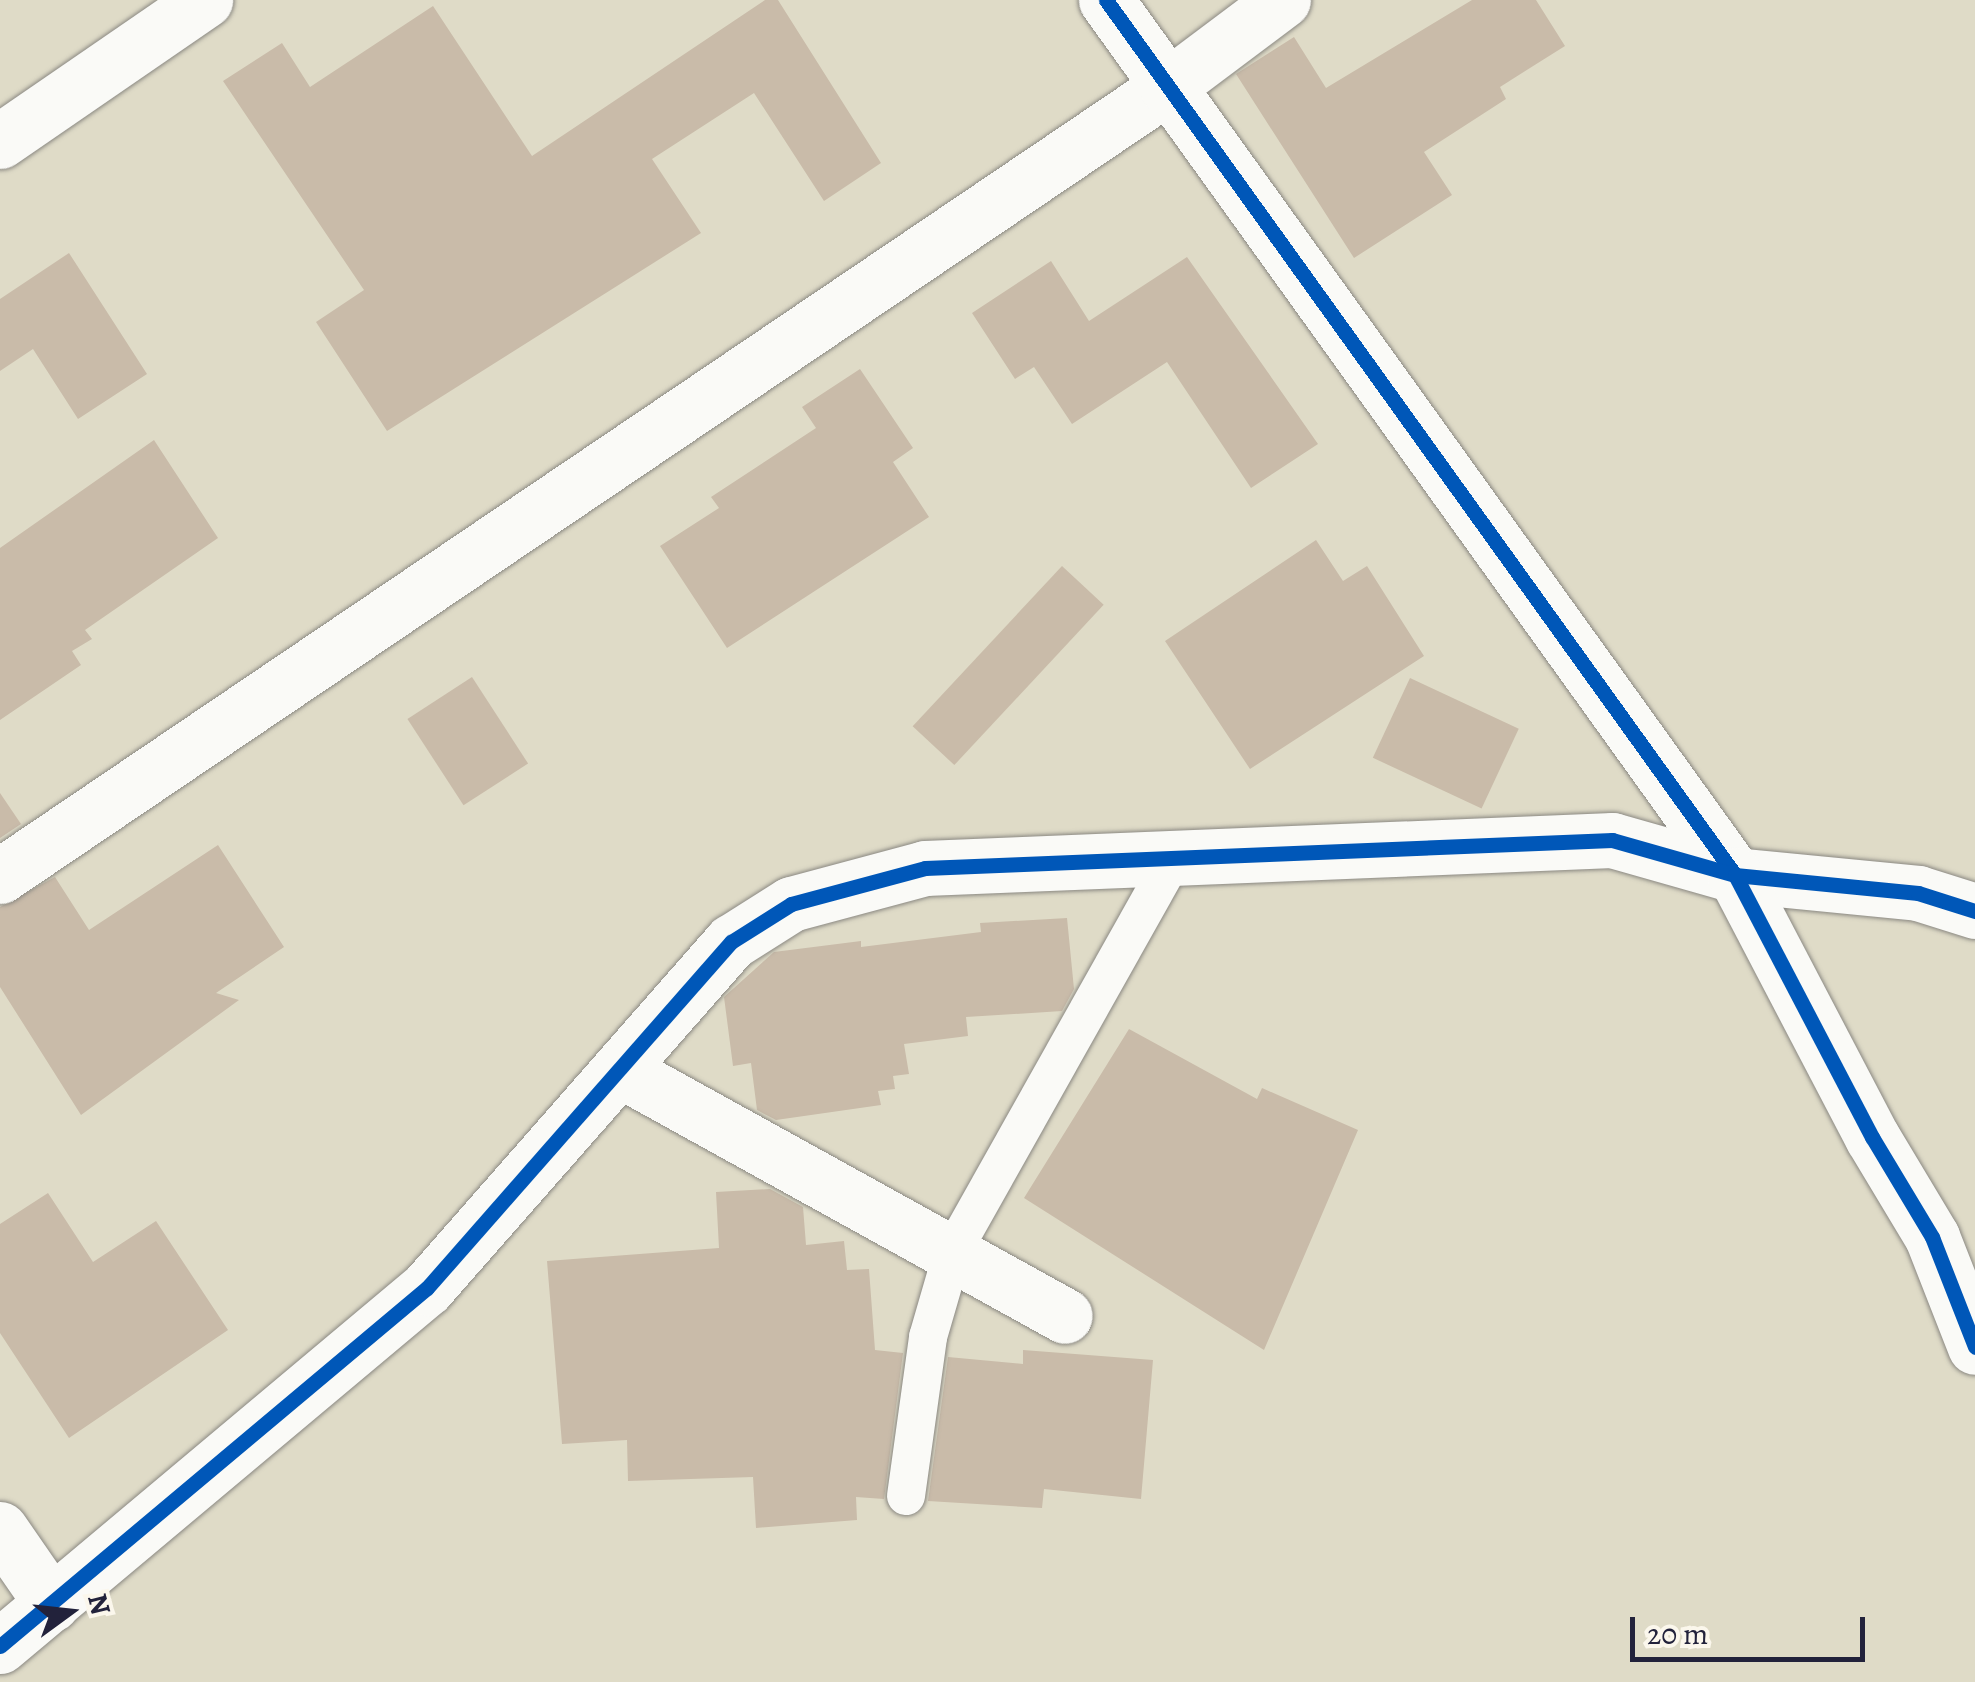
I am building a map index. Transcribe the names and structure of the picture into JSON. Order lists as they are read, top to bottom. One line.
{"scale_bar":"20 m","north":"right"}
